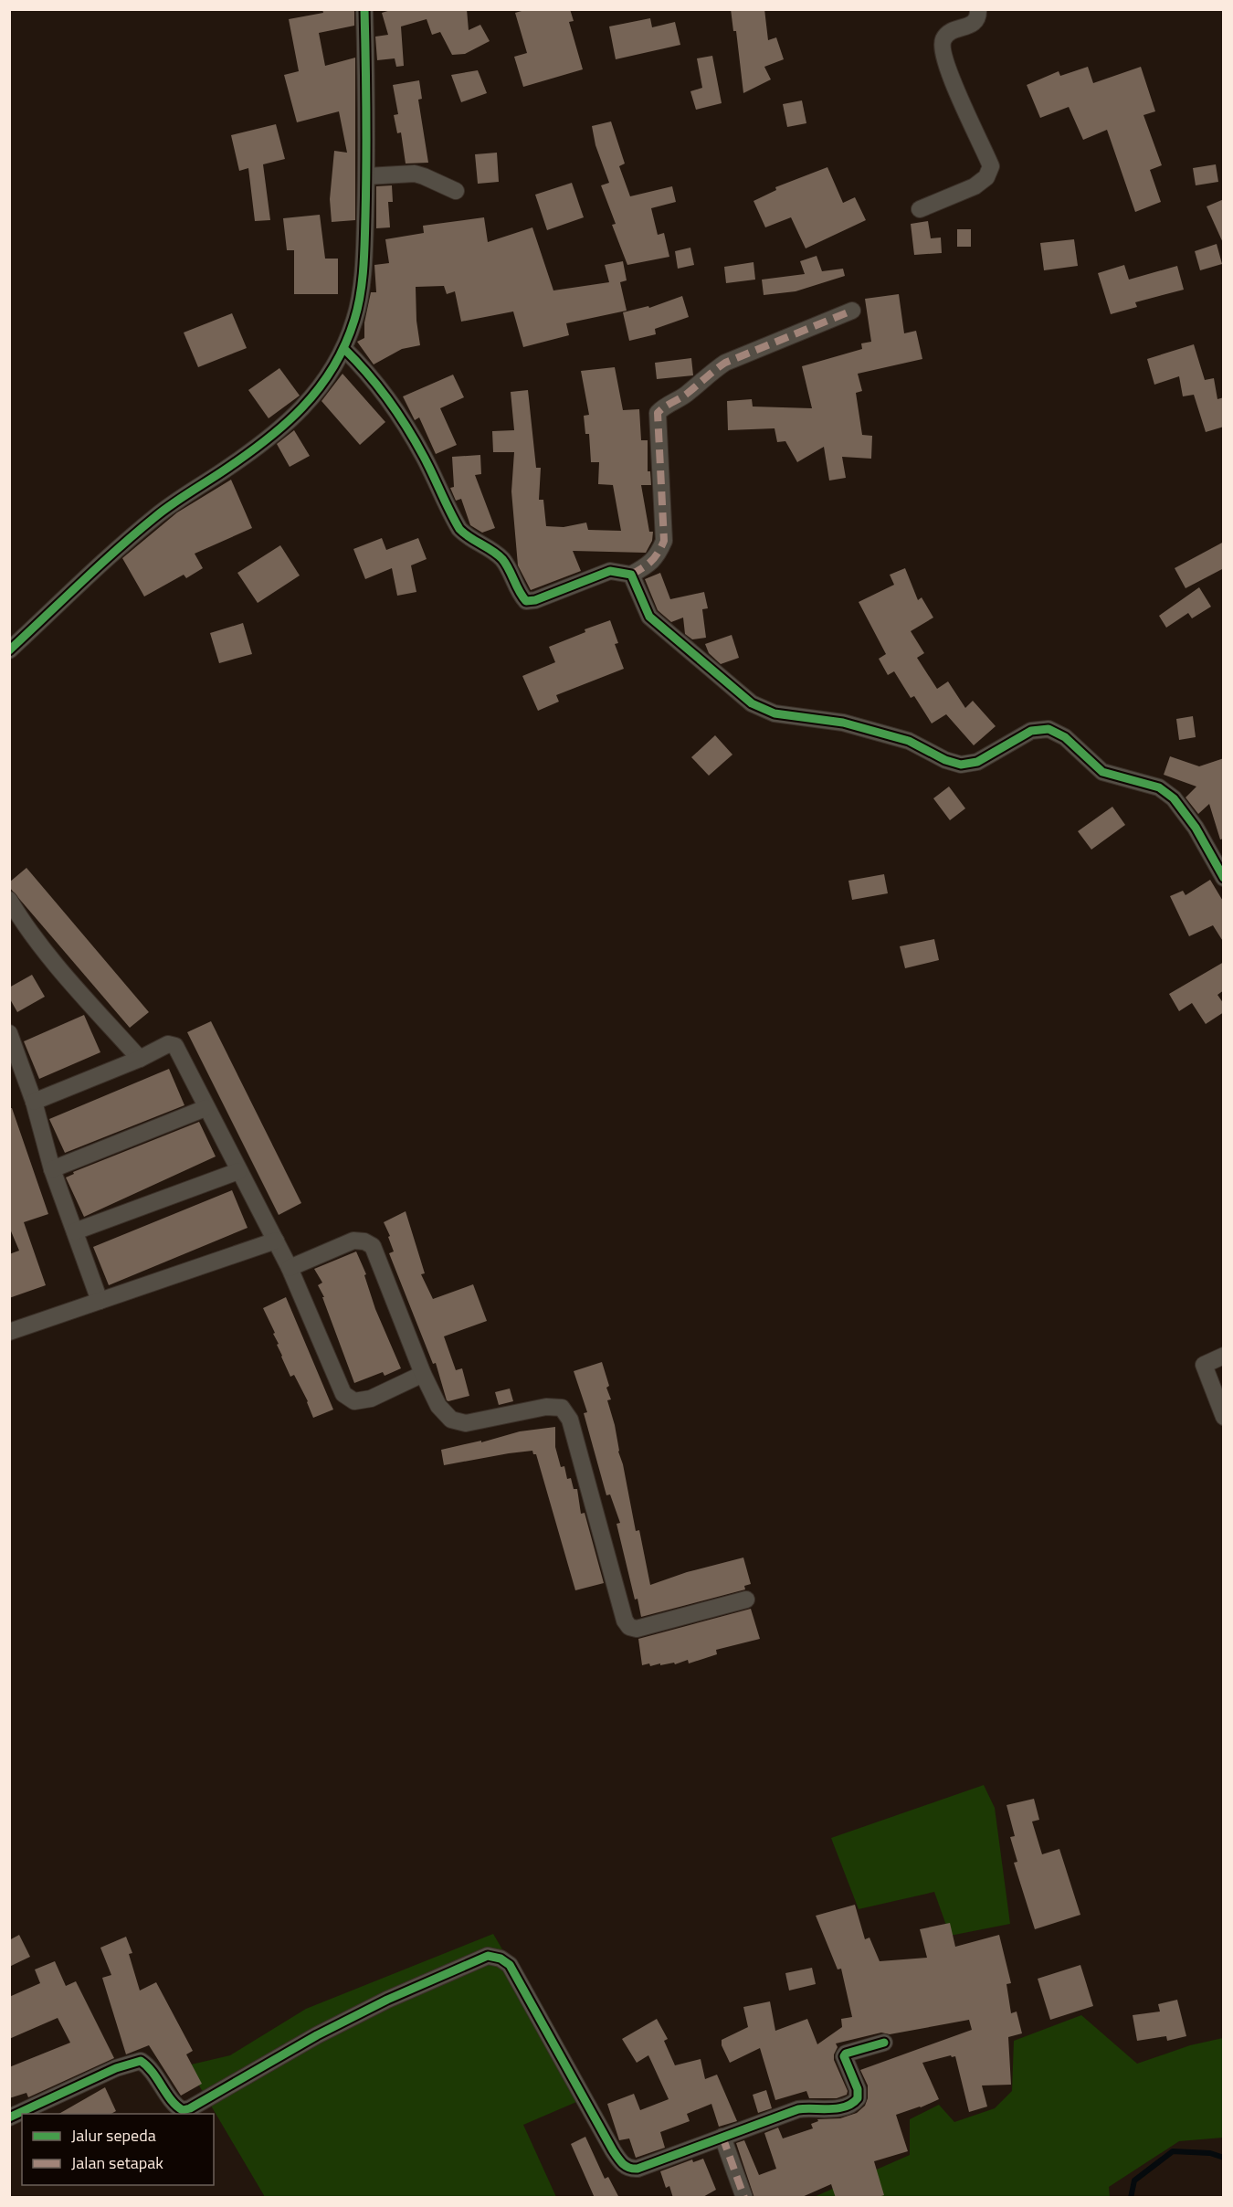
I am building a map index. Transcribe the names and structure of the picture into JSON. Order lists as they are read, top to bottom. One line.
{"legend":["Jalur sepeda","Jalan setapak"]}
